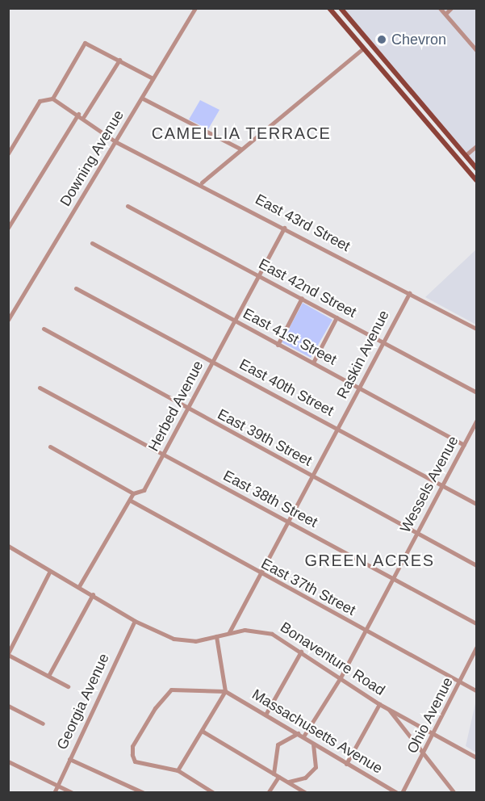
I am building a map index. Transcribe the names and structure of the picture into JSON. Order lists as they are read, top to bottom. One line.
{"streets":{"street":["Downing Avenue","East 43rd Street","East 42nd Street","East 41st Street","Raskin Avenue","East 40th Street","Herbed Avenue","East 39th Street","Wessels Avenue","East 38th Street","East 37th Street","Bonaventure Road","Georgia Avenue","Ohio Avenue","Massachusetts Avenue"]},"crossings":[["Downing Avenue","East 43rd Street"],["East 43rd Street","Raskin Avenue"],["East 43rd Street","Herbed Avenue"],["East 42nd Street","Raskin Avenue"],["East 42nd Street","Herbed Avenue"],["East 41st Street","Raskin Avenue"],["East 41st Street","Herbed Avenue"],["East 41st Street","Wessels Avenue"],["Raskin Avenue","East 40th Street"],["Raskin Avenue","East 39th Street"],["Raskin Avenue","East 38th Street"],["Raskin Avenue","East 37th Street"],["Raskin Avenue","Bonaventure Road"],["East 40th Street","Herbed Avenue"],["East 40th Street","Wessels Avenue"],["Herbed Avenue","East 39th Street"],["Herbed Avenue","East 38th Street"],["East 39th Street","Wessels Avenue"],["Wessels Avenue","East 38th Street"],["Wessels Avenue","East 37th Street"],["Wessels Avenue","Bonaventure Road"],["Wessels Avenue","Massachusetts Avenue"],["East 37th Street","Ohio Avenue"],["Bonaventure Road","Georgia Avenue"],["Bonaventure Road","Ohio Avenue"]],"districts":["CAMELLIA TERRACE","GREEN ACRES"],"places":["Chevron"]}
